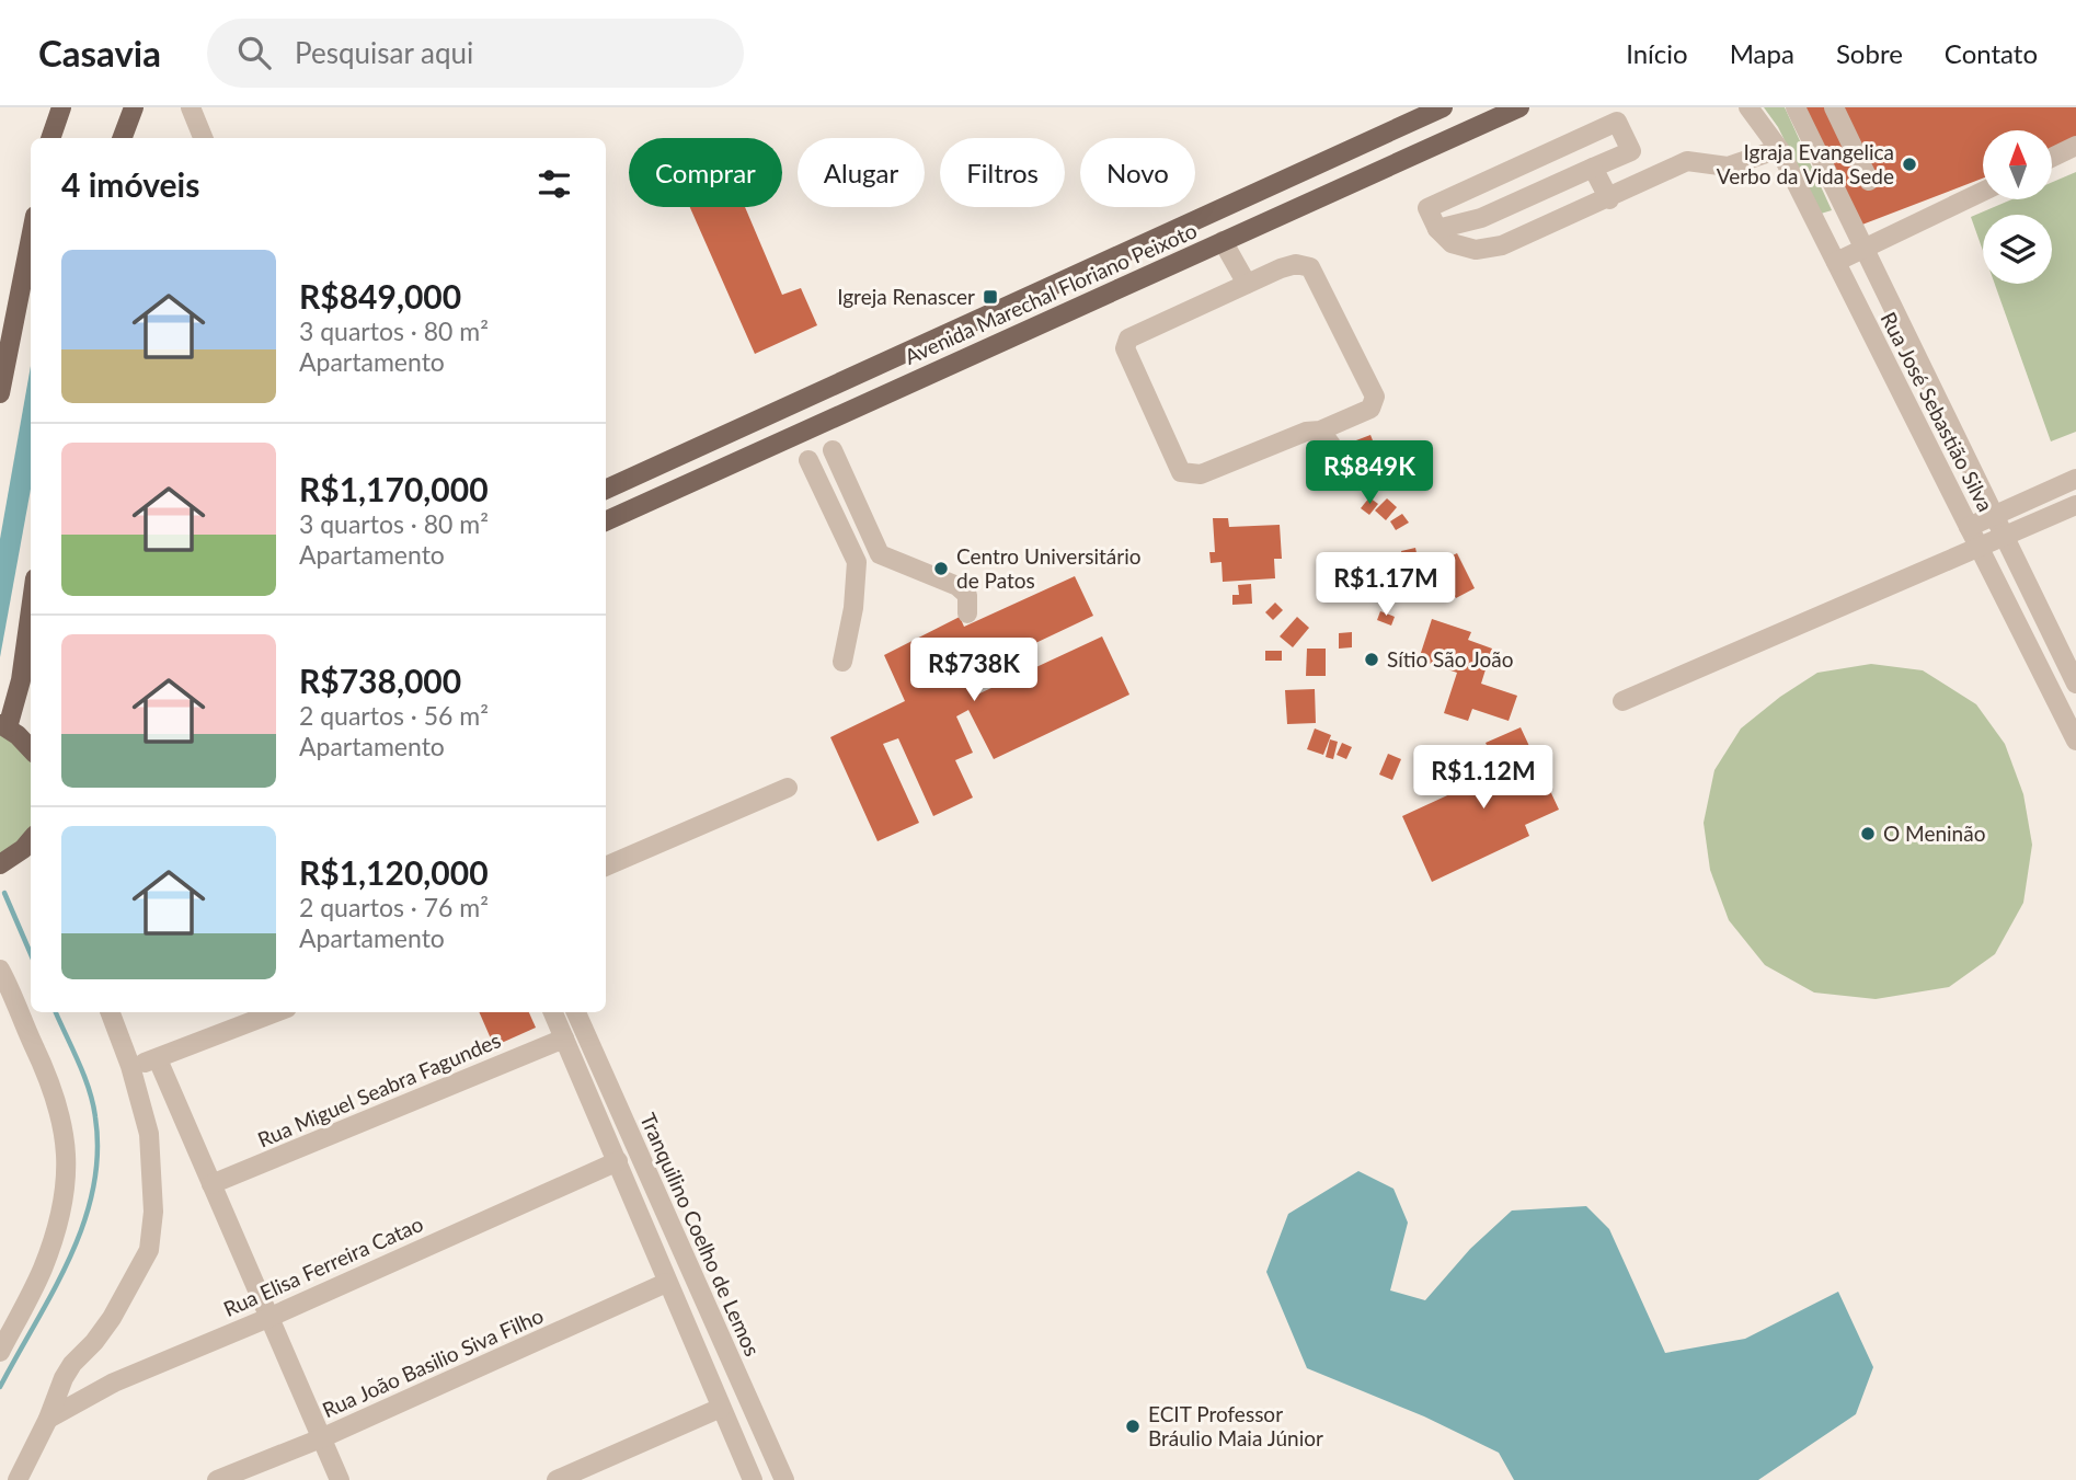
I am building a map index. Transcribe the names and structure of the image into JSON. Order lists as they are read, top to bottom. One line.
{"streets":{"main road":["Avenida Marechal Floriano Peixoto"],"street":["Rua José Sebastião Silva","Rua Miguel Seabra Fagundes","Tranquilino Coelho de Lemos","Rua Elisa Ferreira Catao","Rua João Basilio Siva Filho"]},"places":{"other":["Igraja Evangelica Verbo da Vida Sede","Centro Universitário de Patos","Sítio São João","O Meninão","ECIT Professor Bráulio Maia Júnior"],"transit":["Igreja Renascer"]},"north":"top","page":{"header":"Casavia","search":"Pesquisar aqui","nav":["Início","Mapa","Sobre","Contato"],"chip":["Comprar","Alugar","Filtros","Novo"],"heading":"4 imóveis","list":[{"name":"R$849,000","note":"3 quartos · 80 m² · Apartamento"},{"name":"R$1,170,000","note":"3 quartos · 80 m² · Apartamento"},{"name":"R$738,000","note":"2 quartos · 56 m² · Apartamento"},{"name":"R$1,120,000","note":"2 quartos · 76 m² · Apartamento"}],"price":["R$849K","R$1.17M","R$738K","R$1.12M"]}}
